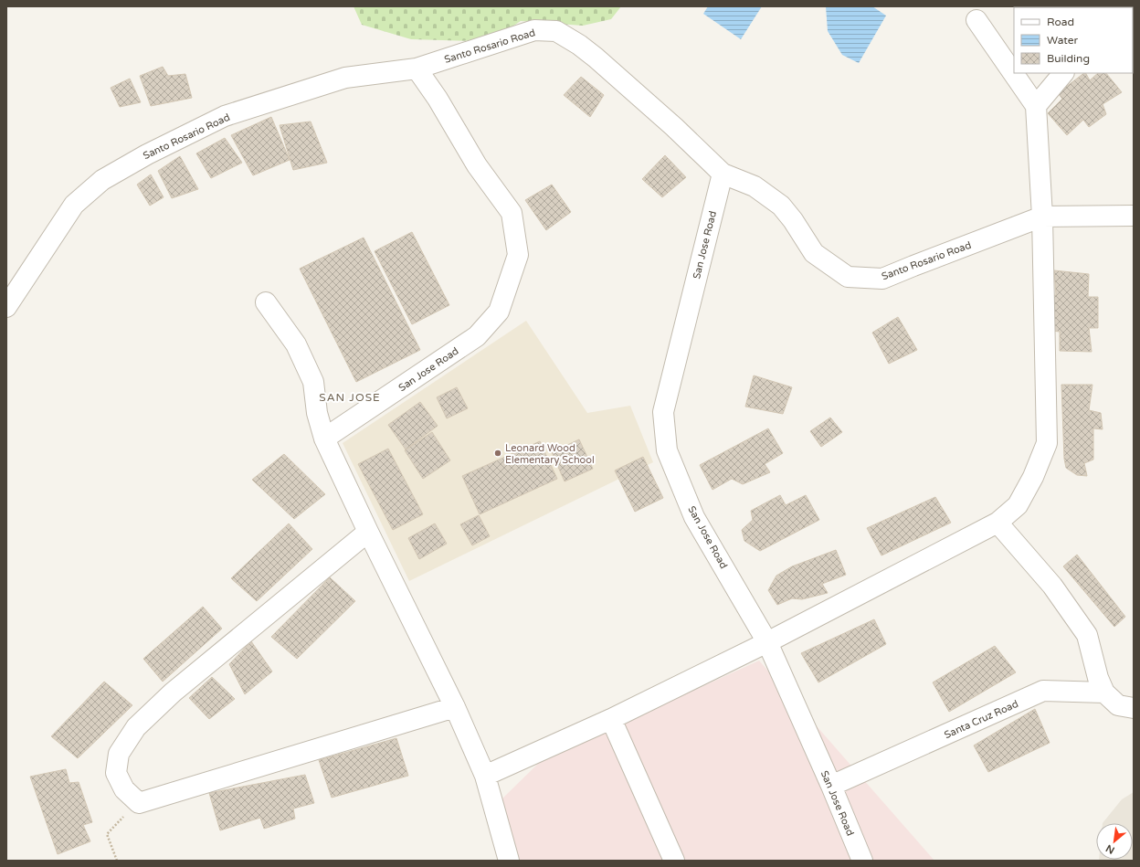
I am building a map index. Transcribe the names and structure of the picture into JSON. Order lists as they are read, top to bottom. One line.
{"streets":{"street":["Santo Rosario Road","San Jose Road","Santa Cruz Road"]},"crossings":[["Santo Rosario Road","San Jose Road"],["San Jose Road","Santa Cruz Road"]],"districts":["SAN JOSE"],"places":["Leonard Wood Elementary School"],"legend":["Road","Water","Building"],"north":"bottom left"}
